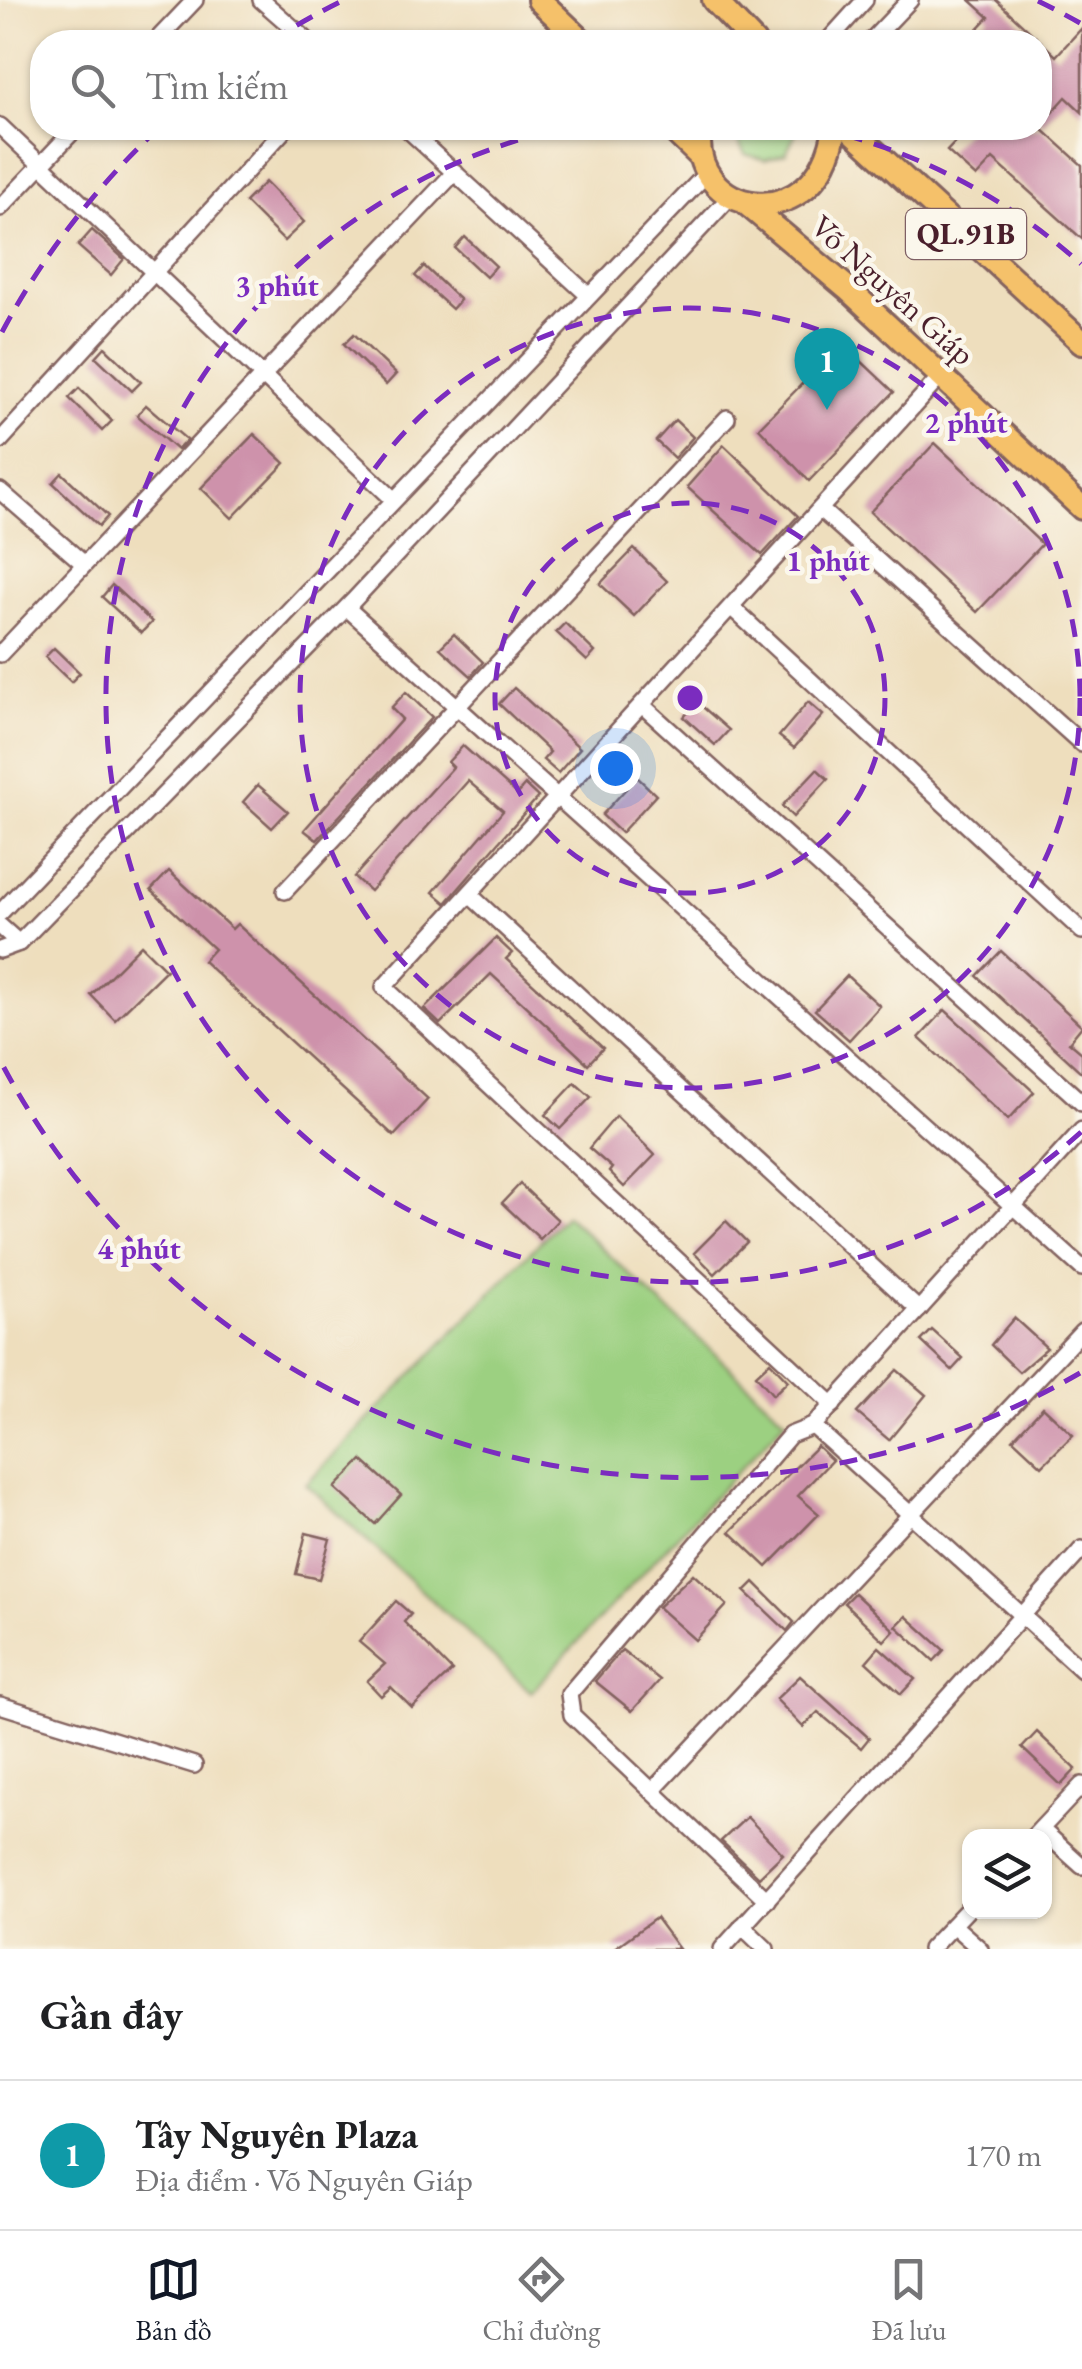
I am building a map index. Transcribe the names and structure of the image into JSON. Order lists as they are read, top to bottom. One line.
{"streets":{"highway":["QL.91B","Võ Nguyên Giáp"]},"page":{"search":"Tìm kiếm","pins":"1","heading":"Gần đây","list":[{"mark":"1","name":"Tây Nguyên Plaza","note":"Địa điểm · Võ Nguyên Giáp","value":"170 m"}],"nav":["Bản đồ","Chỉ đường","Đã lưu"]},"rings":["3 phút","2 phút","1 phút","4 phút"]}
